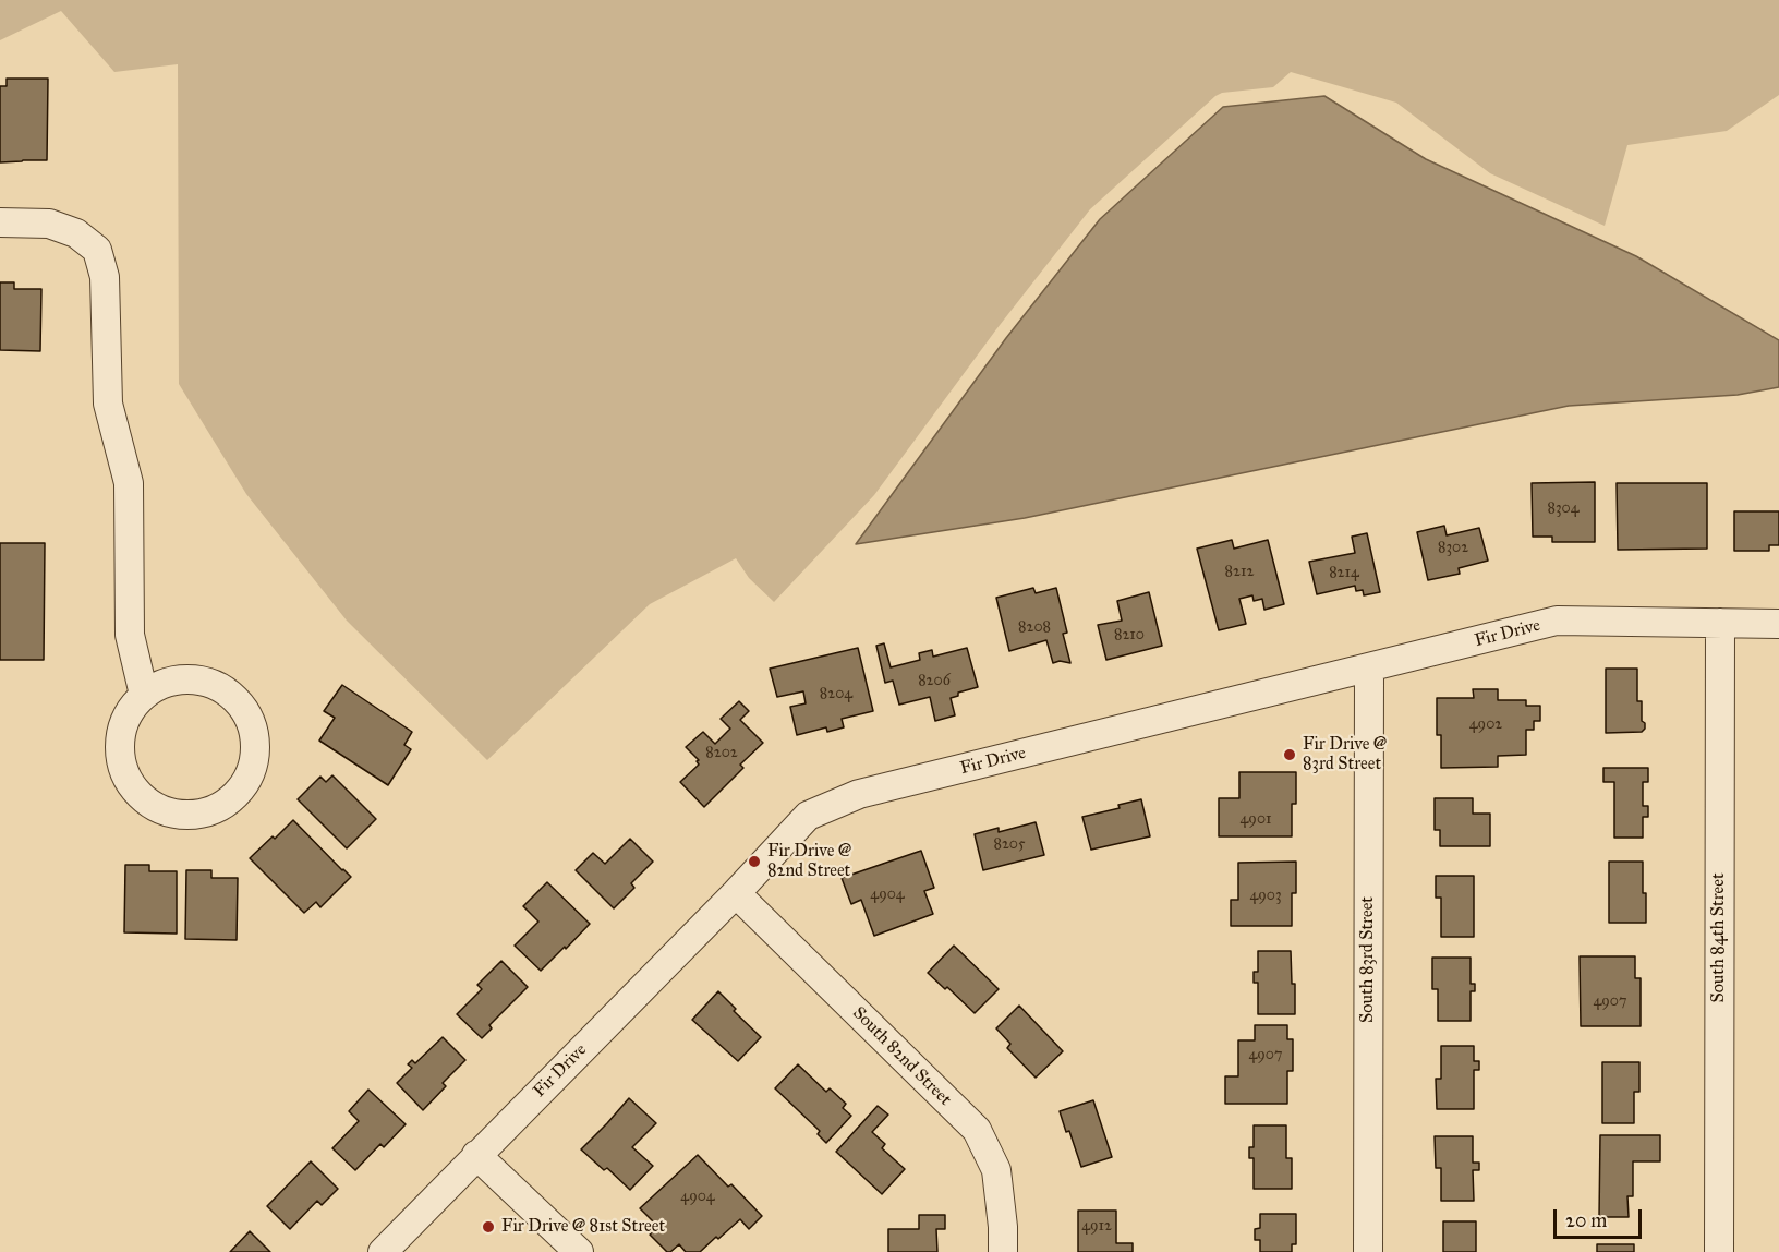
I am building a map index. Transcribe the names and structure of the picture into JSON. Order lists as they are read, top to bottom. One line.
{"streets":{"street":["Fir Drive","South 84th Street","South 83rd Street","South 82nd Street"]},"crossings":[["Fir Drive","South 84th Street"],["Fir Drive","South 83rd Street"],["Fir Drive","South 82nd Street"]],"places":["Fir Drive @ 83rd Street","Fir Drive @ 82nd Street","Fir Drive @ 81st Street"],"house_numbers":["8304","8302","8212","8214","8208","8210","8206","8204","4902","8202","4901","8205","4904","4903","4907","4907","4904","4912"],"scale_bar":"20 m"}
